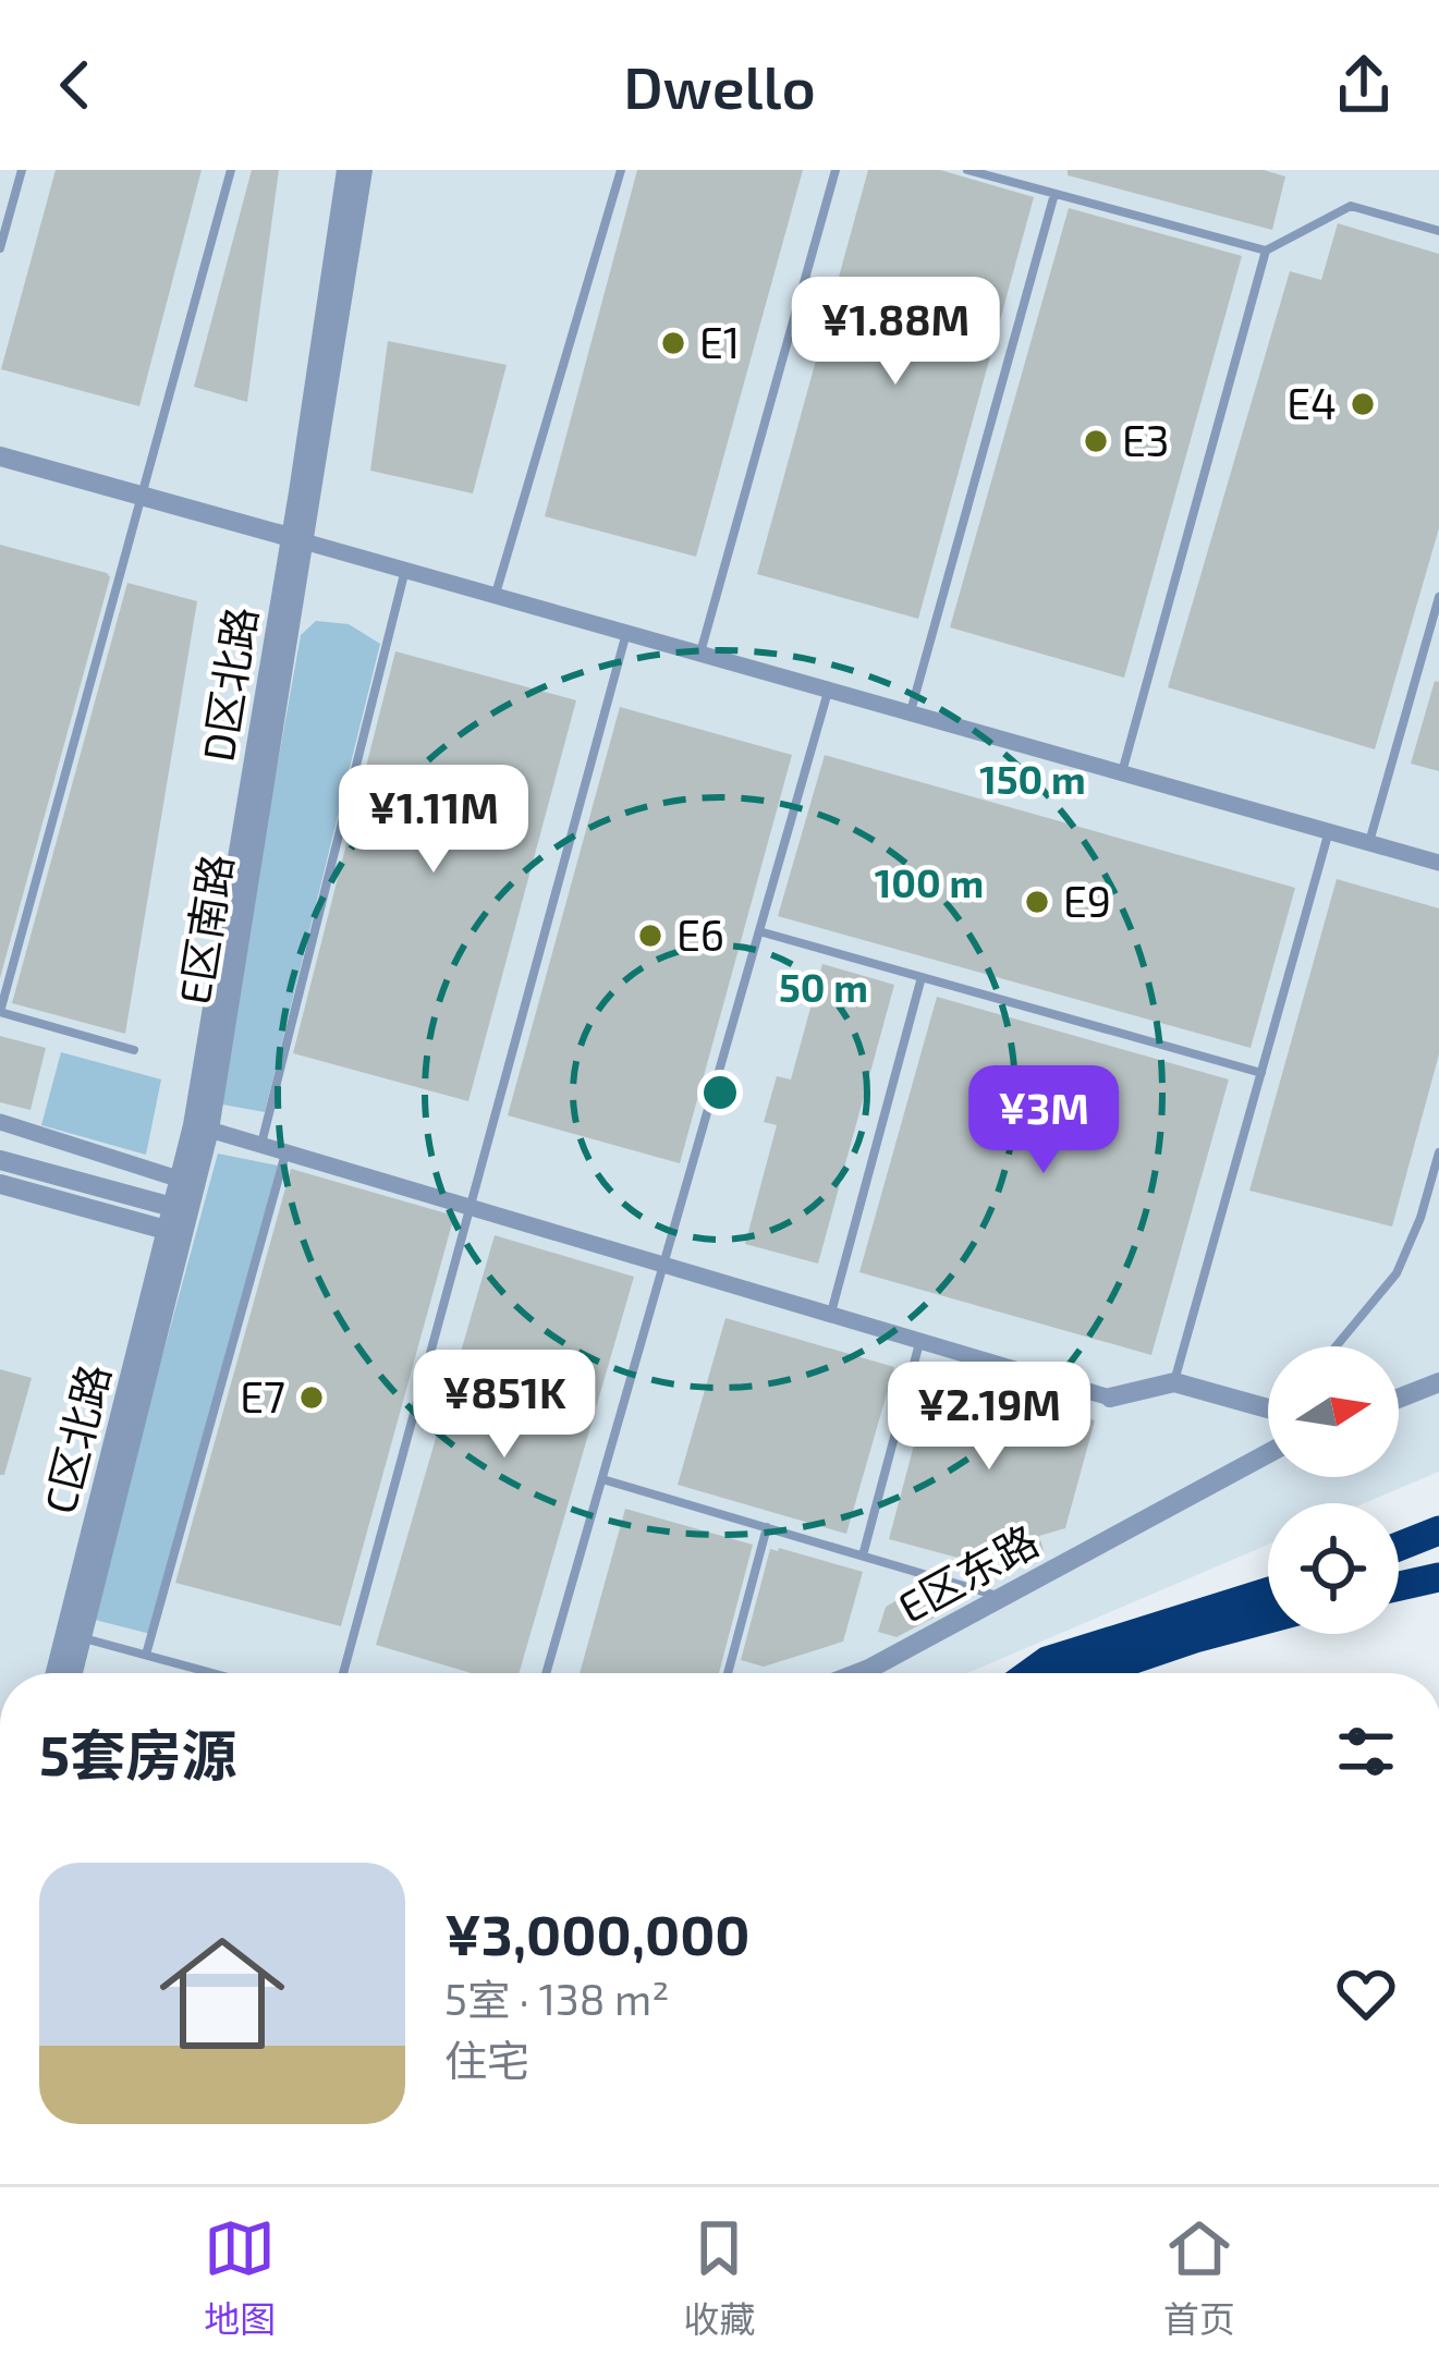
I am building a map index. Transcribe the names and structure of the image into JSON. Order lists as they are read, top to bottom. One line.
{"streets":{"street":["E区南路","C区北路","E区东路"]},"crossings":[["E区南路","C区北路"]],"places":["E1","E4","E3","E9","E6","E7"],"north":"right","page":{"header":"Dwello","price":["¥1.88M","¥1.11M","¥3M","¥851K","¥2.19M"],"heading":"5套房源","list":[{"name":"¥3,000,000","note":"5室 · 138 m² · 住宅"}],"tabs":["地图","收藏","首页"]},"rings":["150 m","100 m","50 m"]}
